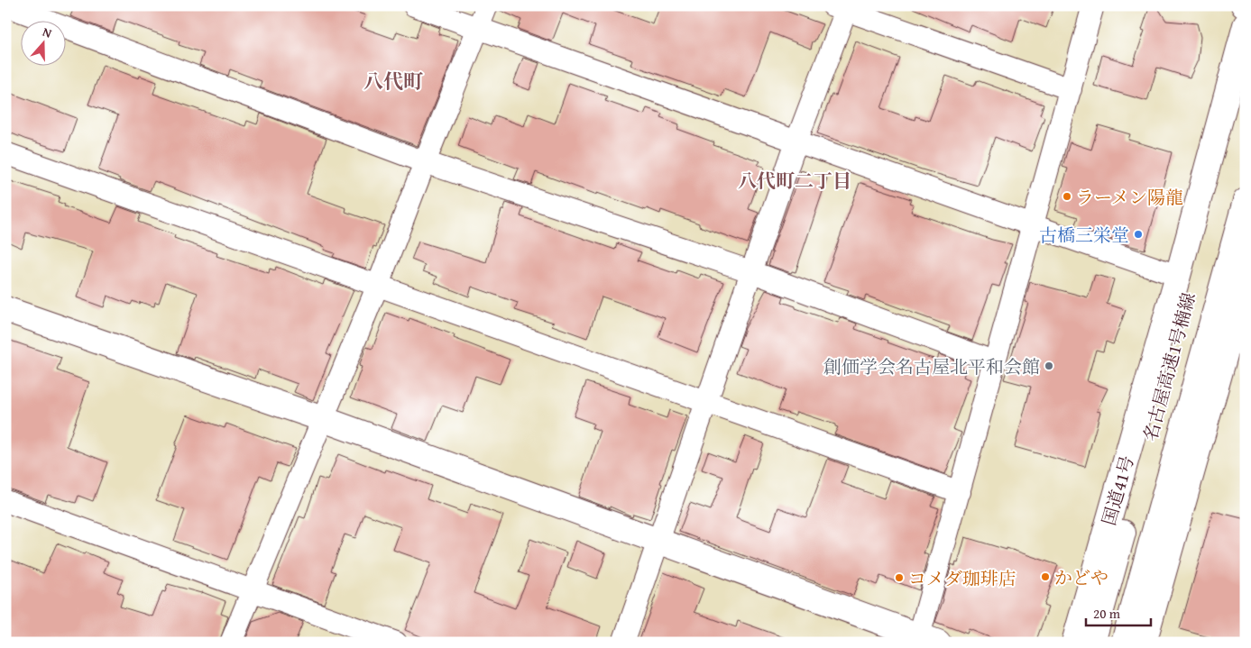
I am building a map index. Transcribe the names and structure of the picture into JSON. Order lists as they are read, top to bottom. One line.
{"streets":{"main road":["名古屋高速1号楠線","国道41号"]},"districts":["八代町","八代町二丁目"],"places":["ラーメン陽龍","古橋三栄堂","創価学会名古屋北平和会館","かどや","コメダ珈琲店"],"scale_bar":"20 m","north":"top"}
